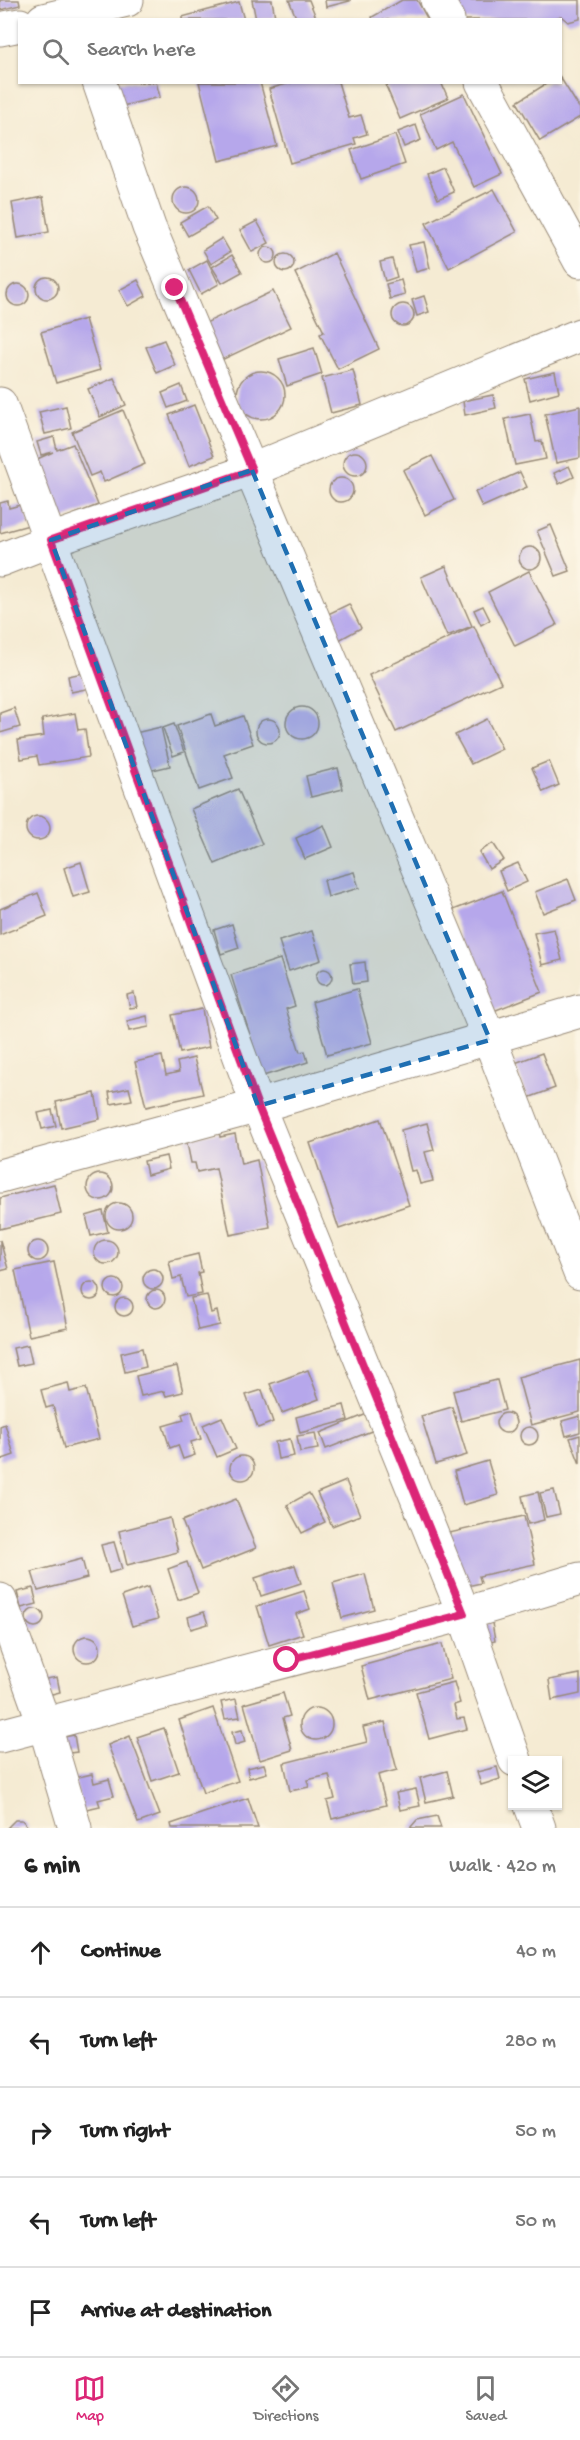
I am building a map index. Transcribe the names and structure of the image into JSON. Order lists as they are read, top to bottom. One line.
{"page":{"search":"Search here","heading":["6 min","Walk · 420 m"],"list":[["Continue","40 m"],["Turn left","280 m"],["Turn right","50 m"],["Turn left","50 m"],"Arrive at destination"],"nav":["Map","Directions","Saved"]}}
